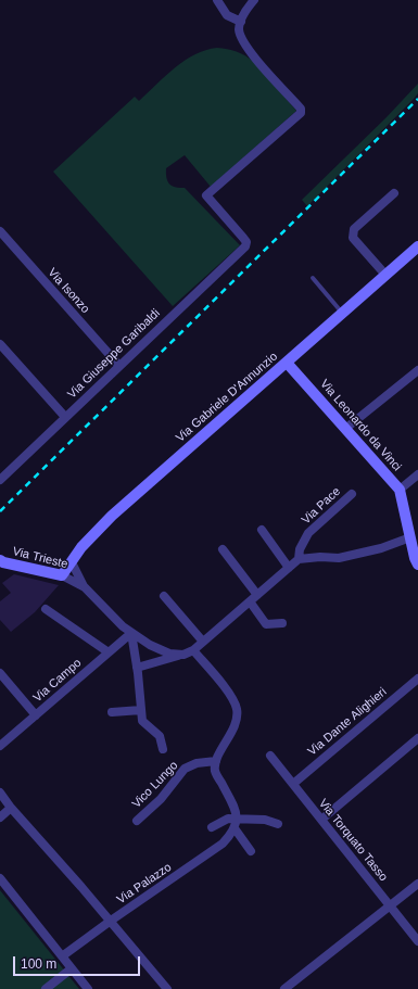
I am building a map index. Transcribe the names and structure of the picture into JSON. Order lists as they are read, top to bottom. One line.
{"streets":{"street":["Via Isonzo","Via Giuseppe Garibaldi","Via Gabriele D'Annunzio","Via Leonardo da Vinci","Via Pace","Via Trieste","Via Campo","Via Dante Alighieri","Vico Lungo","Via Torquato Tasso","Via Palazzo"]},"crossings":[["Via Isonzo","Via Giuseppe Garibaldi"],["Via Gabriele D'Annunzio","Via Leonardo da Vinci"],["Via Gabriele D'Annunzio","Via Trieste"],["Via Trieste","Via Campo"],["Via Dante Alighieri","Via Torquato Tasso"]],"scale_bar":"100 m"}
